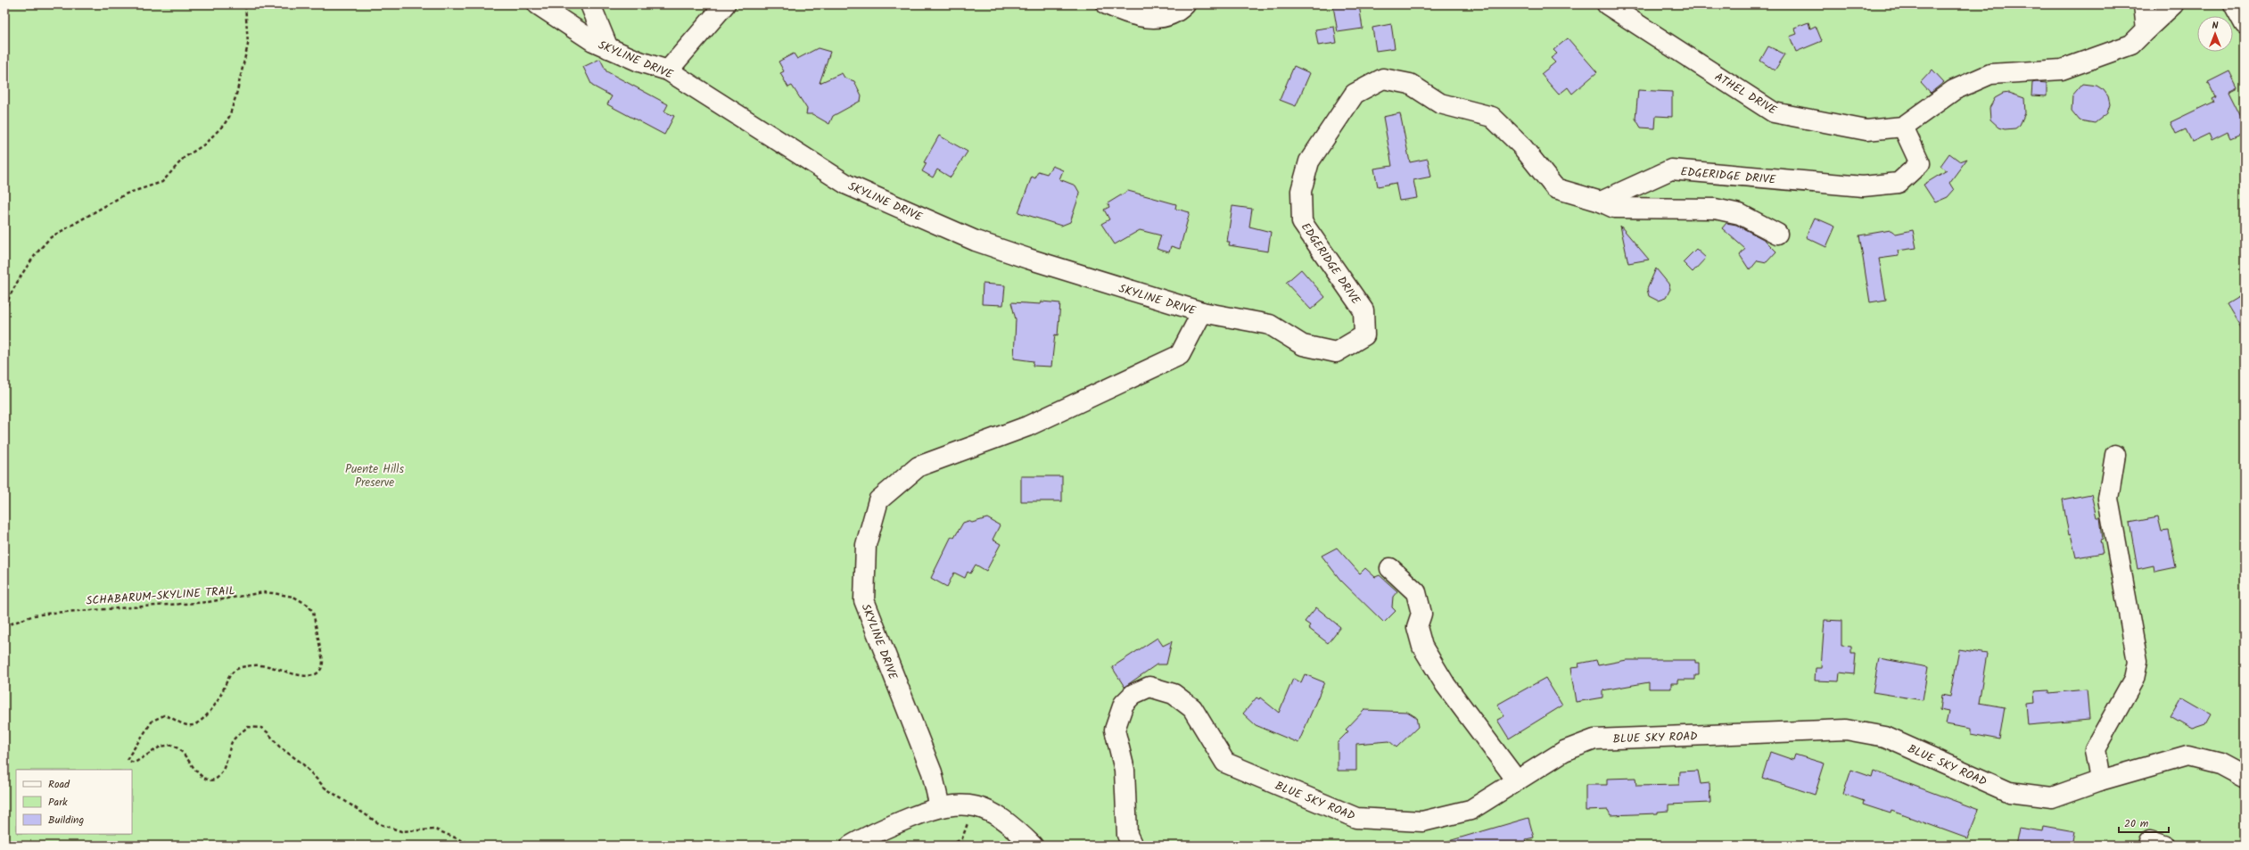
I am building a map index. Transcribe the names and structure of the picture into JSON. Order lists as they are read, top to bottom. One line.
{"streets":{"street":["SKYLINE DRIVE","ATHEL DRIVE","EDGERIDGE DRIVE","BLUE SKY ROAD"],"path":["SCHABARUM-SKYLINE TRAIL"]},"crossings":[["SKYLINE DRIVE","EDGERIDGE DRIVE"],["ATHEL DRIVE","EDGERIDGE DRIVE"]],"parks":["Puente Hills Preserve"],"legend":["Road","Park","Building"],"scale_bar":"20 m","north":"top"}
